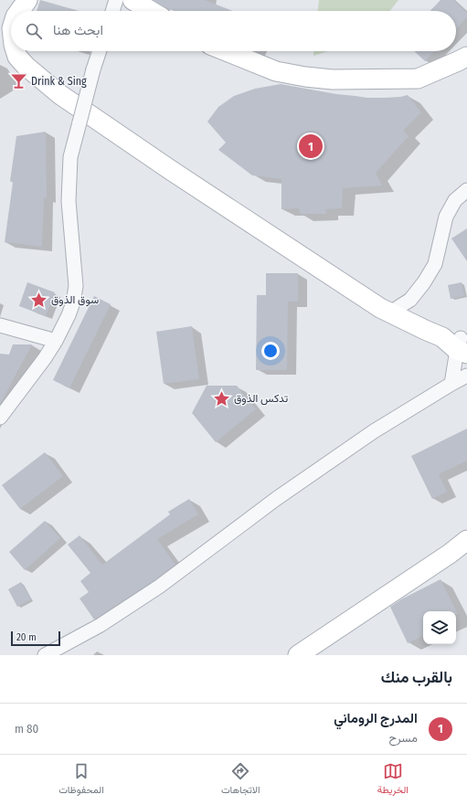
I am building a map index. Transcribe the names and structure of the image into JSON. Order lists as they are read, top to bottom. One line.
{"places":{"bar":["Drink & Sing"],"place":["سوق الذوق","تدكس الذوق"]},"scale_bar":"20 m","page":{"search":"ابحث هنا","pins":"1","scale":"20 m","heading":"بالقرب منك","list":[{"mark":"1","name":"المدرج الروماني","note":"مسرح","value":"80 m"}],"nav":["الخريطة","الاتجاهات","المحفوظات"]}}
